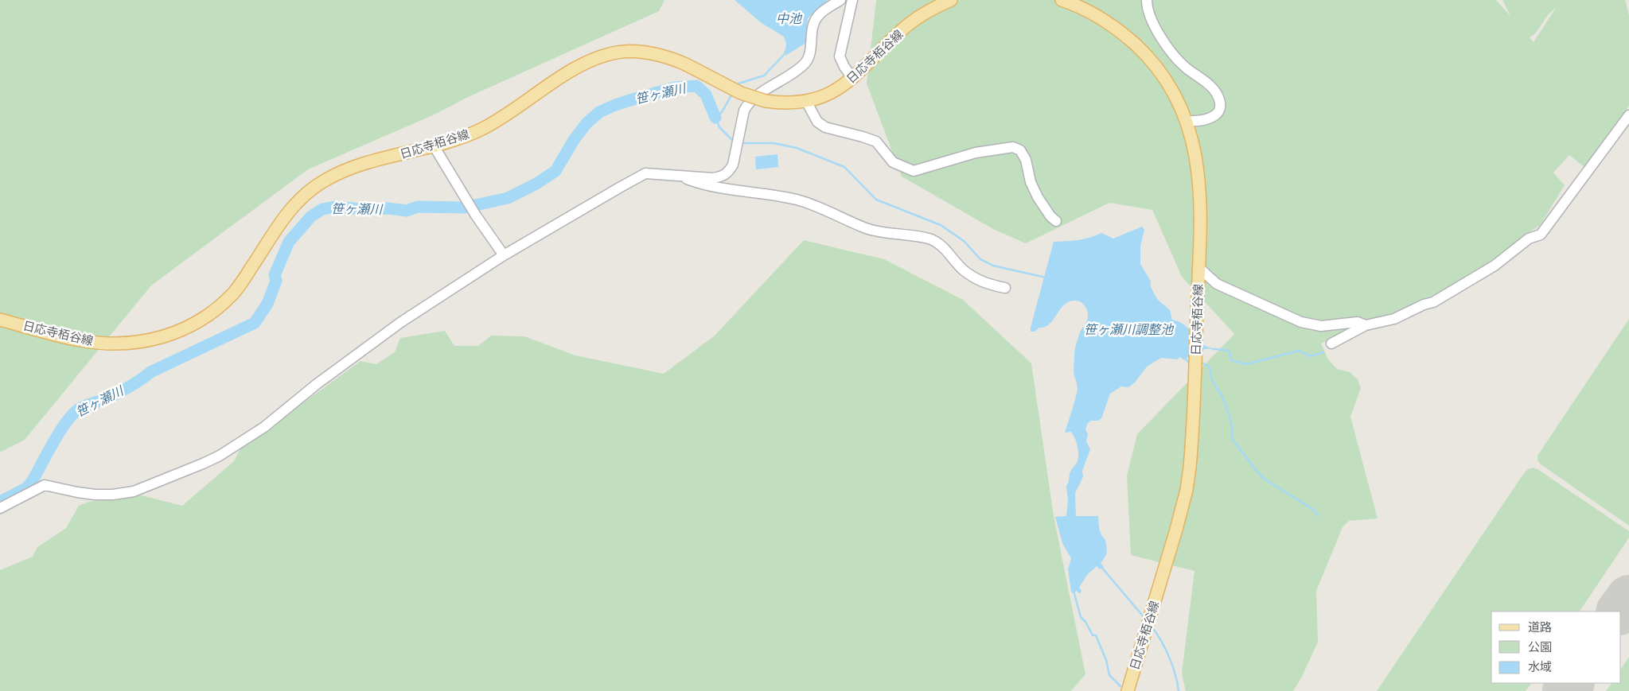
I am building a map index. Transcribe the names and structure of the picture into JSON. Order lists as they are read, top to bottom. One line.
{"streets":{"main road":["日応寺栢谷線"]},"water":["中池","笹ヶ瀬川","笹ヶ瀬川調整池"],"legend":["道路","公園","水域"]}
